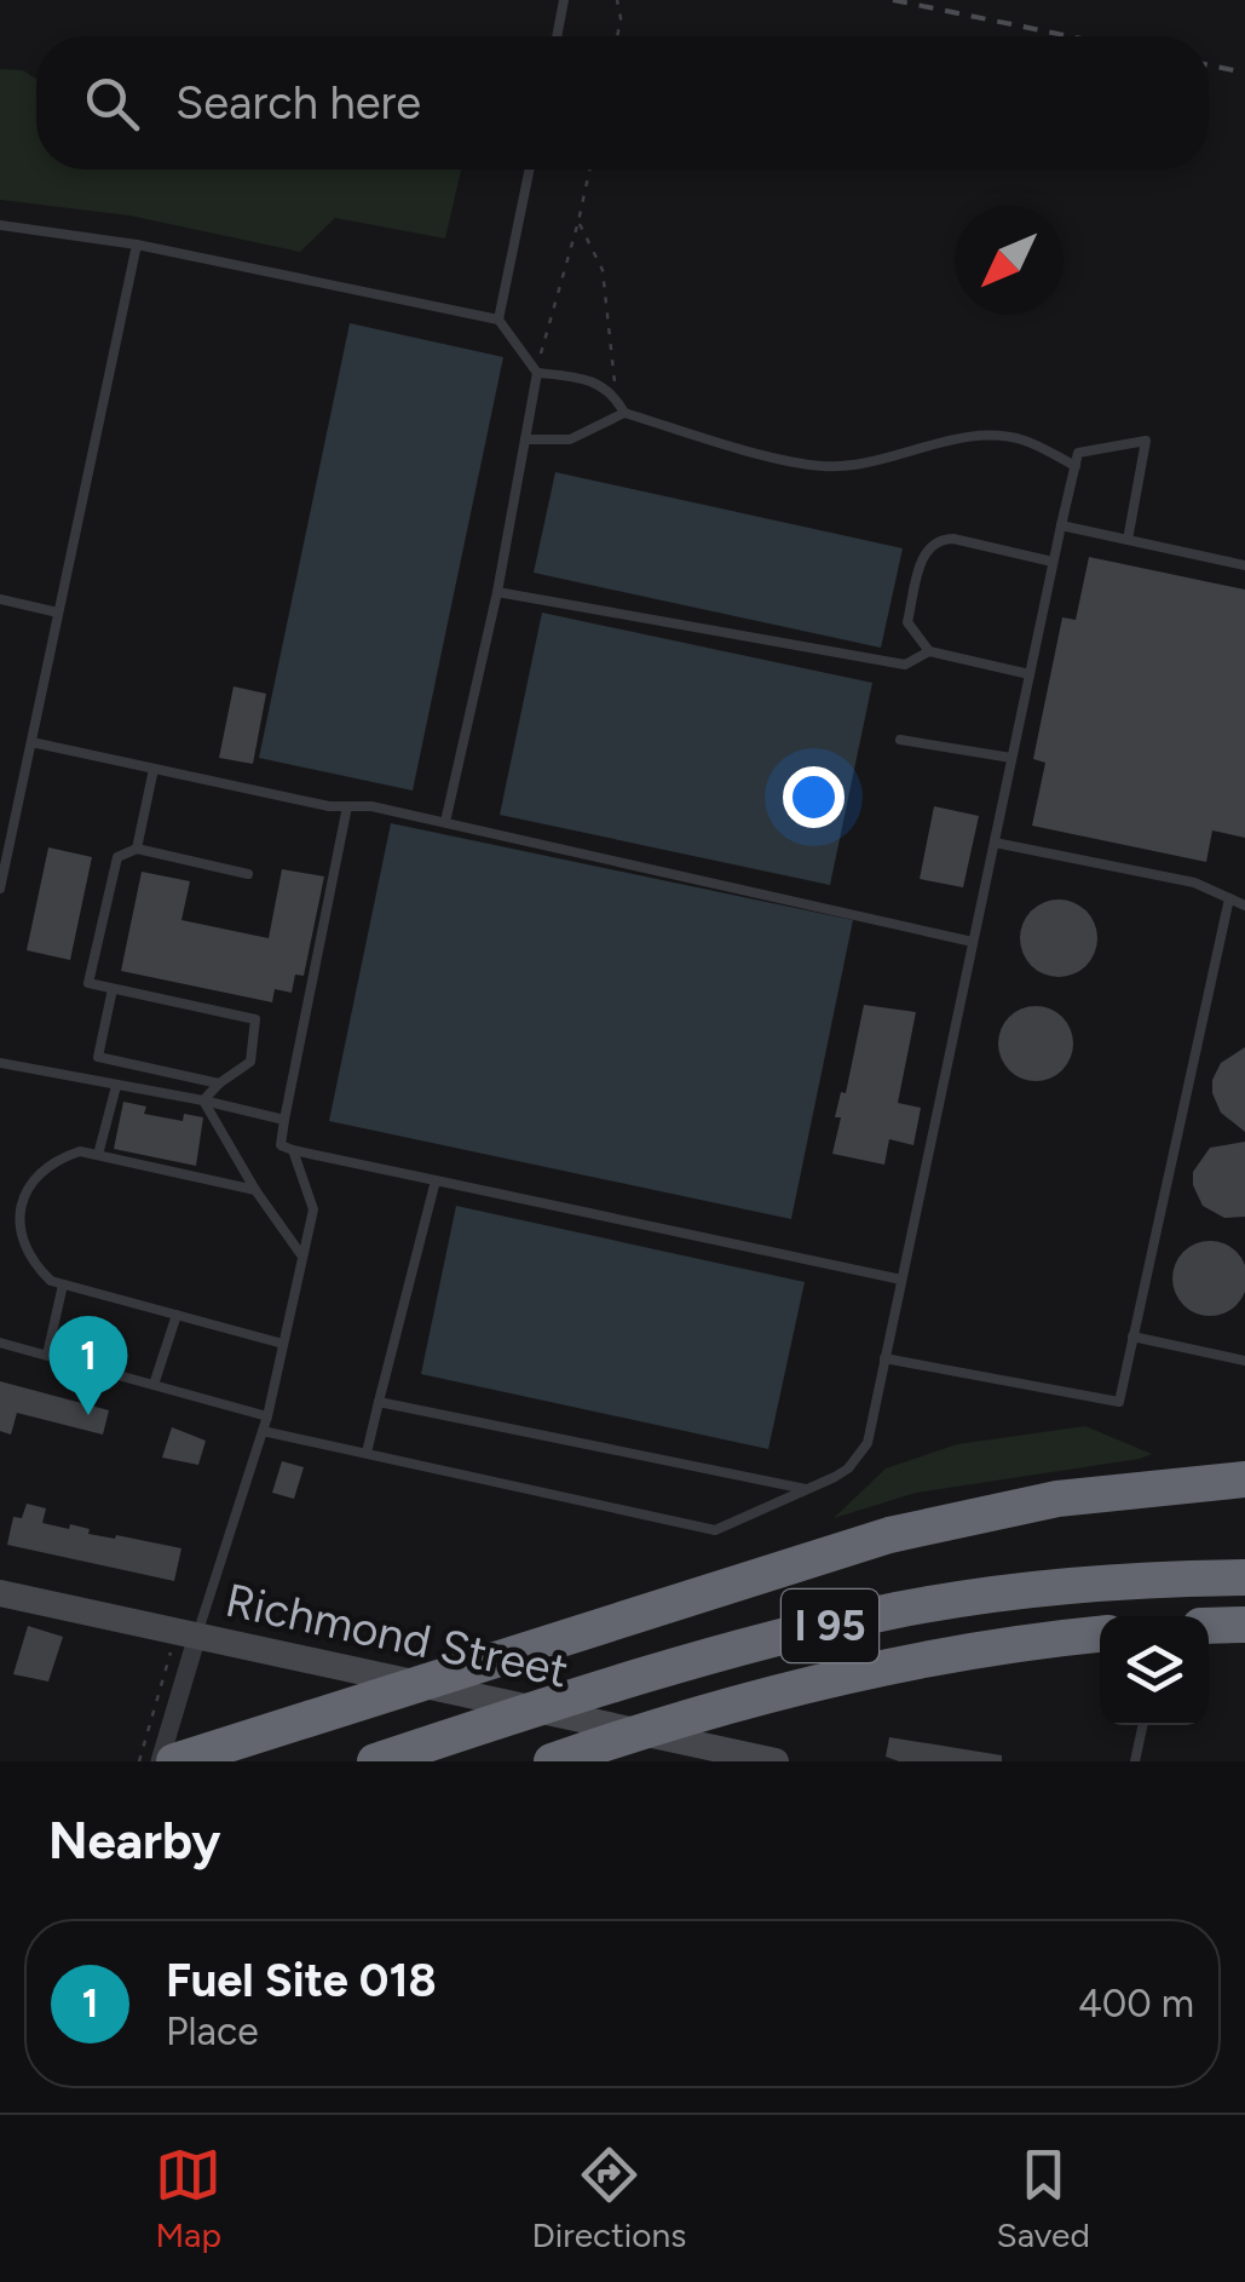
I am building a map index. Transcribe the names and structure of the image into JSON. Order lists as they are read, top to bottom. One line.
{"streets":{"highway":["I 95"],"main road":["Richmond Street"]},"crossings":[["I 95","Richmond Street"]],"north":"bottom left","page":{"search":"Search here","pins":"1","heading":"Nearby","list":[{"mark":"1","name":"Fuel Site 018","note":"Place","value":"400 m"}],"nav":["Map","Directions","Saved"]}}
